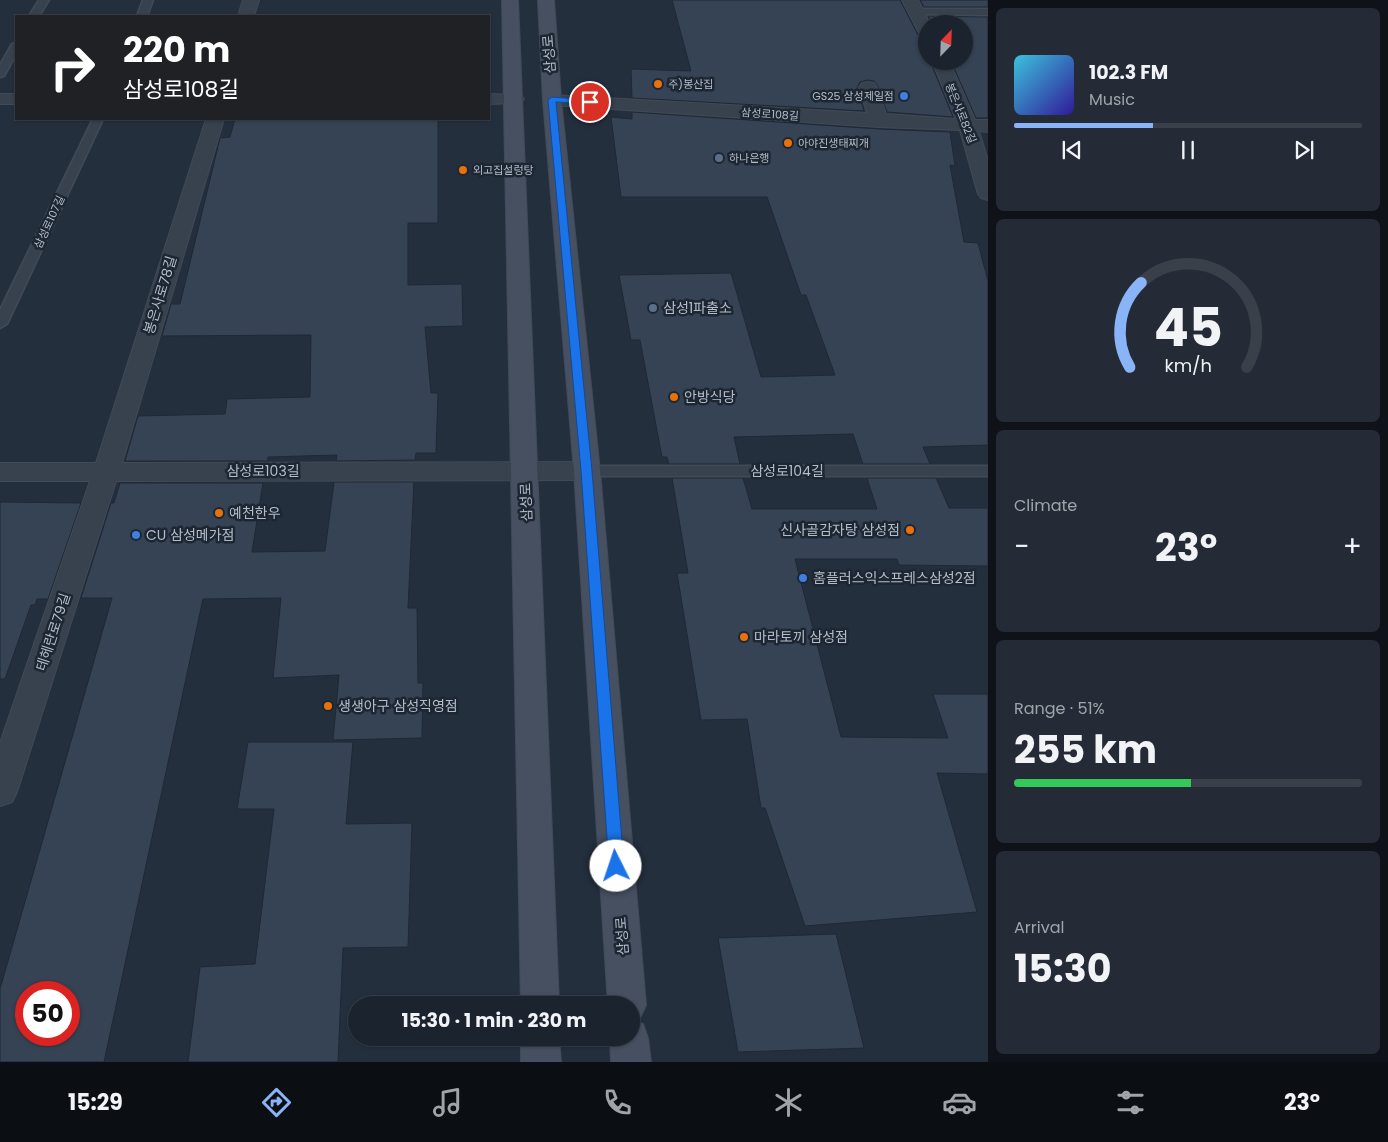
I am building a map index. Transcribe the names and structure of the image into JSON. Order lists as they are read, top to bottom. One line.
{"streets":{"main road":["삼성로"],"street":["봉은사로82길","삼성로108길","봉은사로78길","삼성로103길","테헤란로79길"],"lane":["삼성로107길","삼성로104길"]},"crossings":[["삼성로","삼성로108길"],["삼성로","삼성로103길"],["삼성로","삼성로104길"],["봉은사로82길","삼성로108길"],["봉은사로78길","삼성로103길"],["봉은사로78길","테헤란로79길"],["삼성로103길","삼성로104길"],["삼성로103길","테헤란로79길"]],"places":["주)봉산집","GS25 삼성제일점","아야진생태찌개","하나은행","외고집설렁탕","삼성1파출소","안방식당","예천한우","신사골감자탕 삼성점","CU 삼성메가점","홈플러스익스프레스삼성2점","마라토끼 삼성점","생생아구 삼성직영점"],"north":"top right","page":{"turn":["220 m","삼성로108길"],"song":["102.3 FM","Music"],"tile":["Climate",["Range · 51%","255 km"],["Arrival","15:30"]],"heat":["−","23°","+"],"limit":"50","trip":"15:30 · 1 min · 230 m","tabs":["15:29","23°"],"gauge":["45","km/h"]}}
